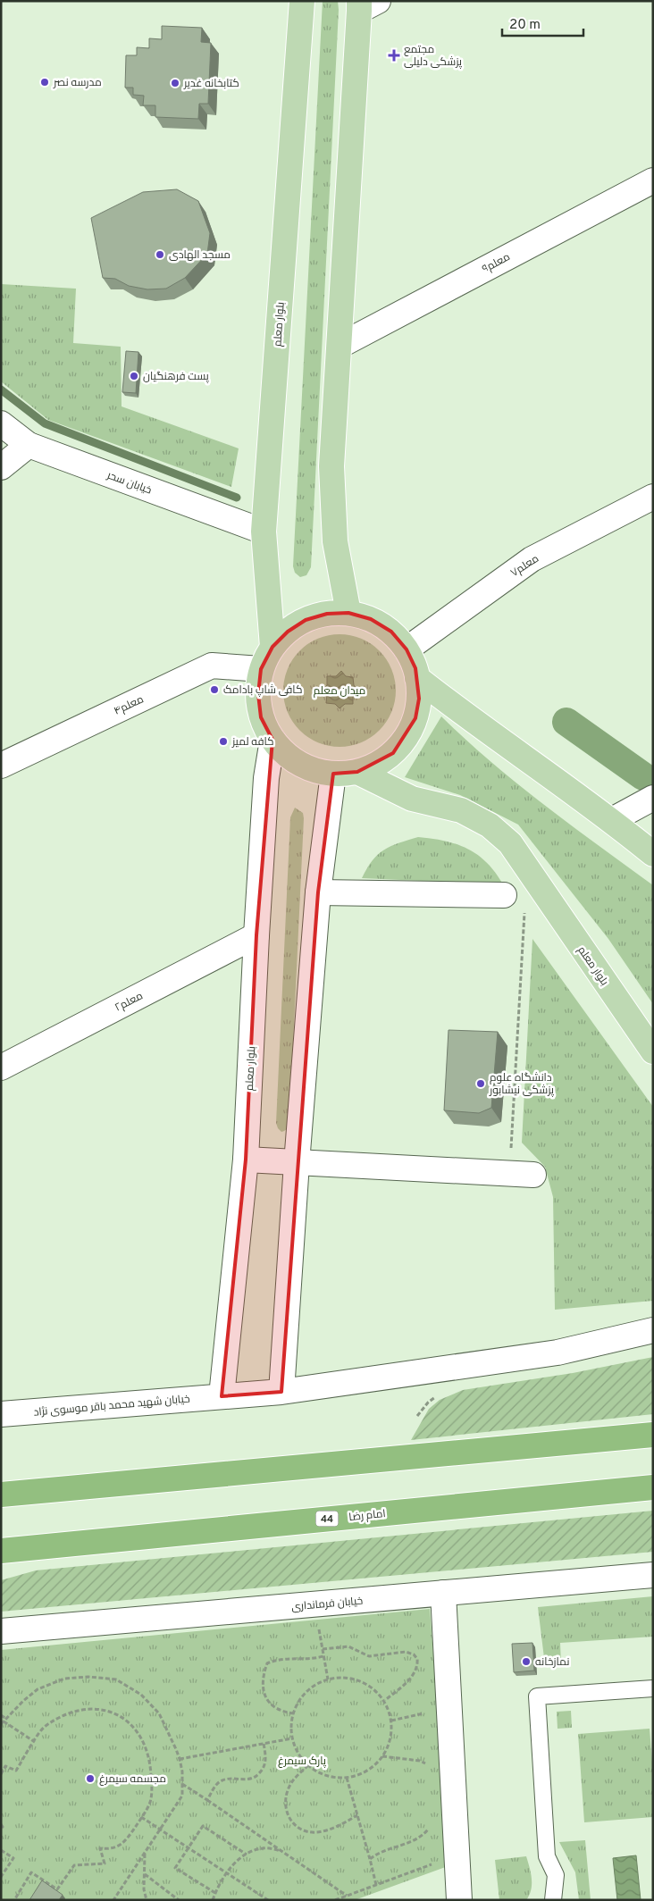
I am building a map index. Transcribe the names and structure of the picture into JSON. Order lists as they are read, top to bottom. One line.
{"streets":{"highway":["امام رضا","44"],"main road":["بلوار معلم"],"street":["معلم۹","خیابان سحر","معلم۷","معلم۴","معلم۲","خیابان شهید محمد باقر موسوی نژاد","خیابان فرمانداری"]},"crossings":[["بلوار معلم","خیابان سحر"],["بلوار معلم","معلم۲"],["بلوار معلم","خیابان شهید محمد باقر موسوی نژاد"]],"parks":["میدان معلم","پارک سیمرغ"],"places":{"health":["مجتمع پزشکی دلیلی"],"other":["مدرسه نصر","کتابخانه غدیر","مسجد الهادی","پست فرهنگیان","کافی شاپ بادامک","کافه لمیز","دانشگاه علوم پزشکی نیشابور","نمازخانه","مجسمه سیمرغ"]},"scale_bar":"20 m"}
